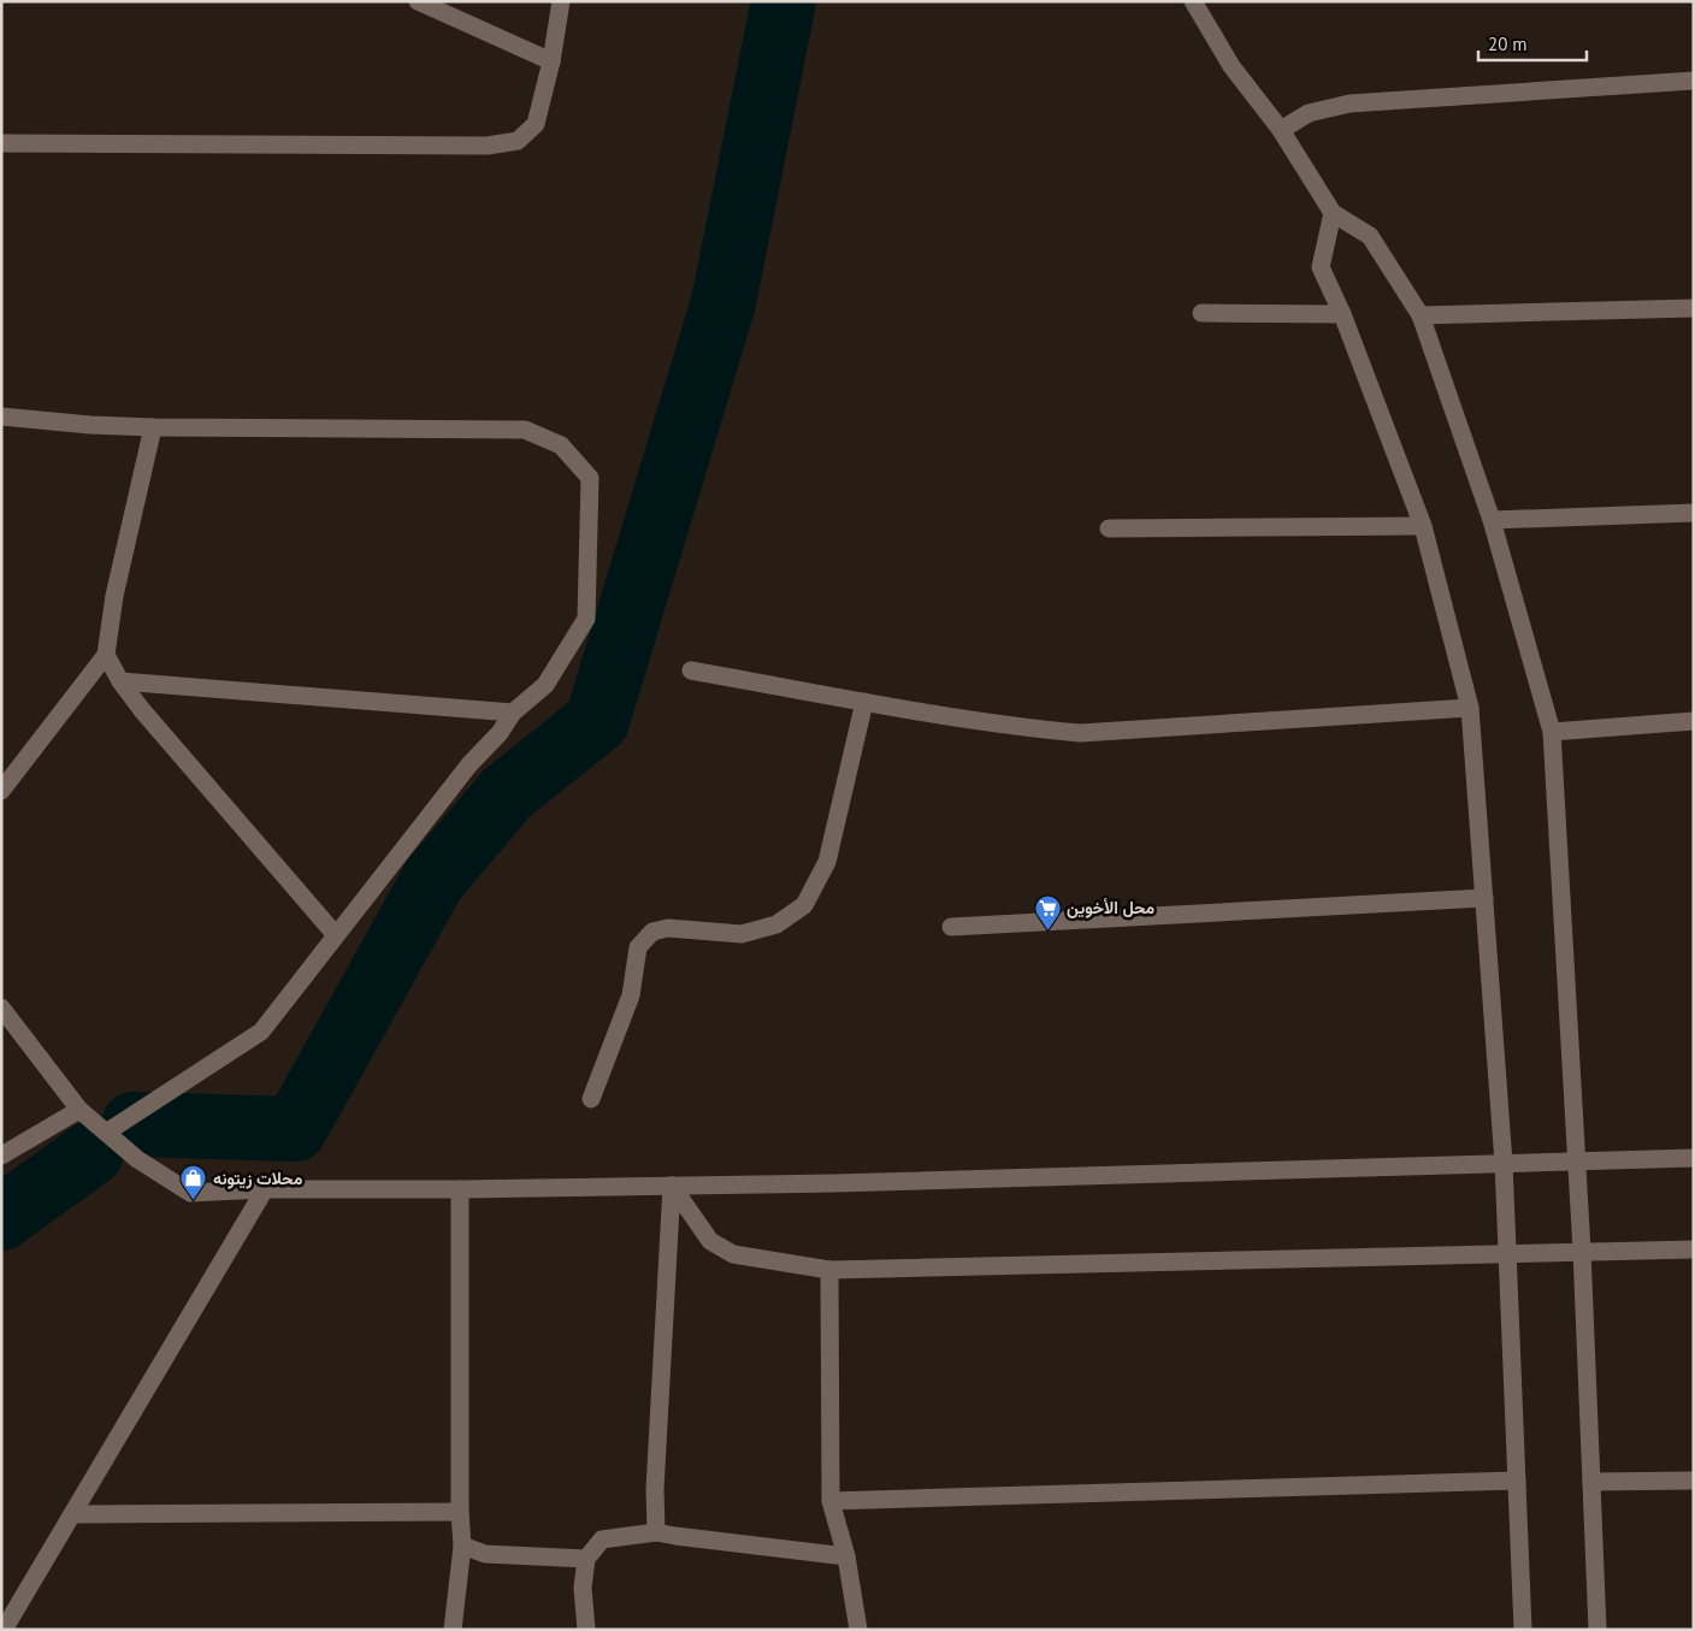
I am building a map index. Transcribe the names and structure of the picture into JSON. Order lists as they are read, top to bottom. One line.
{"places":{"supermarket":["محل الأخوين"],"shop":["محلات زيتونه"]},"scale_bar":"20 m"}
